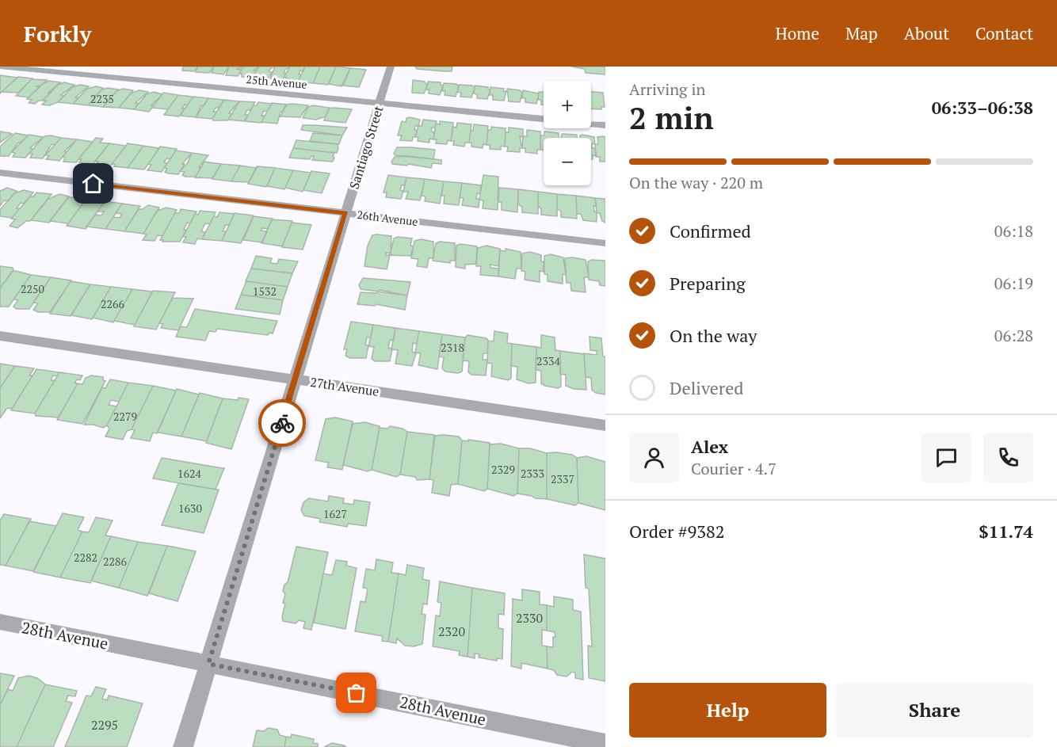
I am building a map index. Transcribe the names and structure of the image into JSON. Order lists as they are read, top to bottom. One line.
{"streets":{"street":["25th Avenue","Santiago Street","26th Avenue","27th Avenue","28th Avenue"]},"crossings":[["25th Avenue","Santiago Street"],["Santiago Street","26th Avenue"],["Santiago Street","27th Avenue"],["Santiago Street","28th Avenue"]],"house_numbers":["2235","2250","1532","2266","2318","2334","2279","2329","1624","2333","2337","1630","1627","2282","2286","2330","2320","2295"],"page":{"header":"Forkly","nav":["Home","Map","About","Contact"],"heading":["2 min","Arriving in","06:33–06:38"],"panel":["Alex","Courier · 4.7","Order #9382","$11.74"],"map_buttons":["+","−"],"bar":"On the way · 220 m","list":[["Confirmed","06:18"],["Preparing","06:19"],["On the way","06:28"],"Delivered"],"buttons":["Help","Share"]}}
